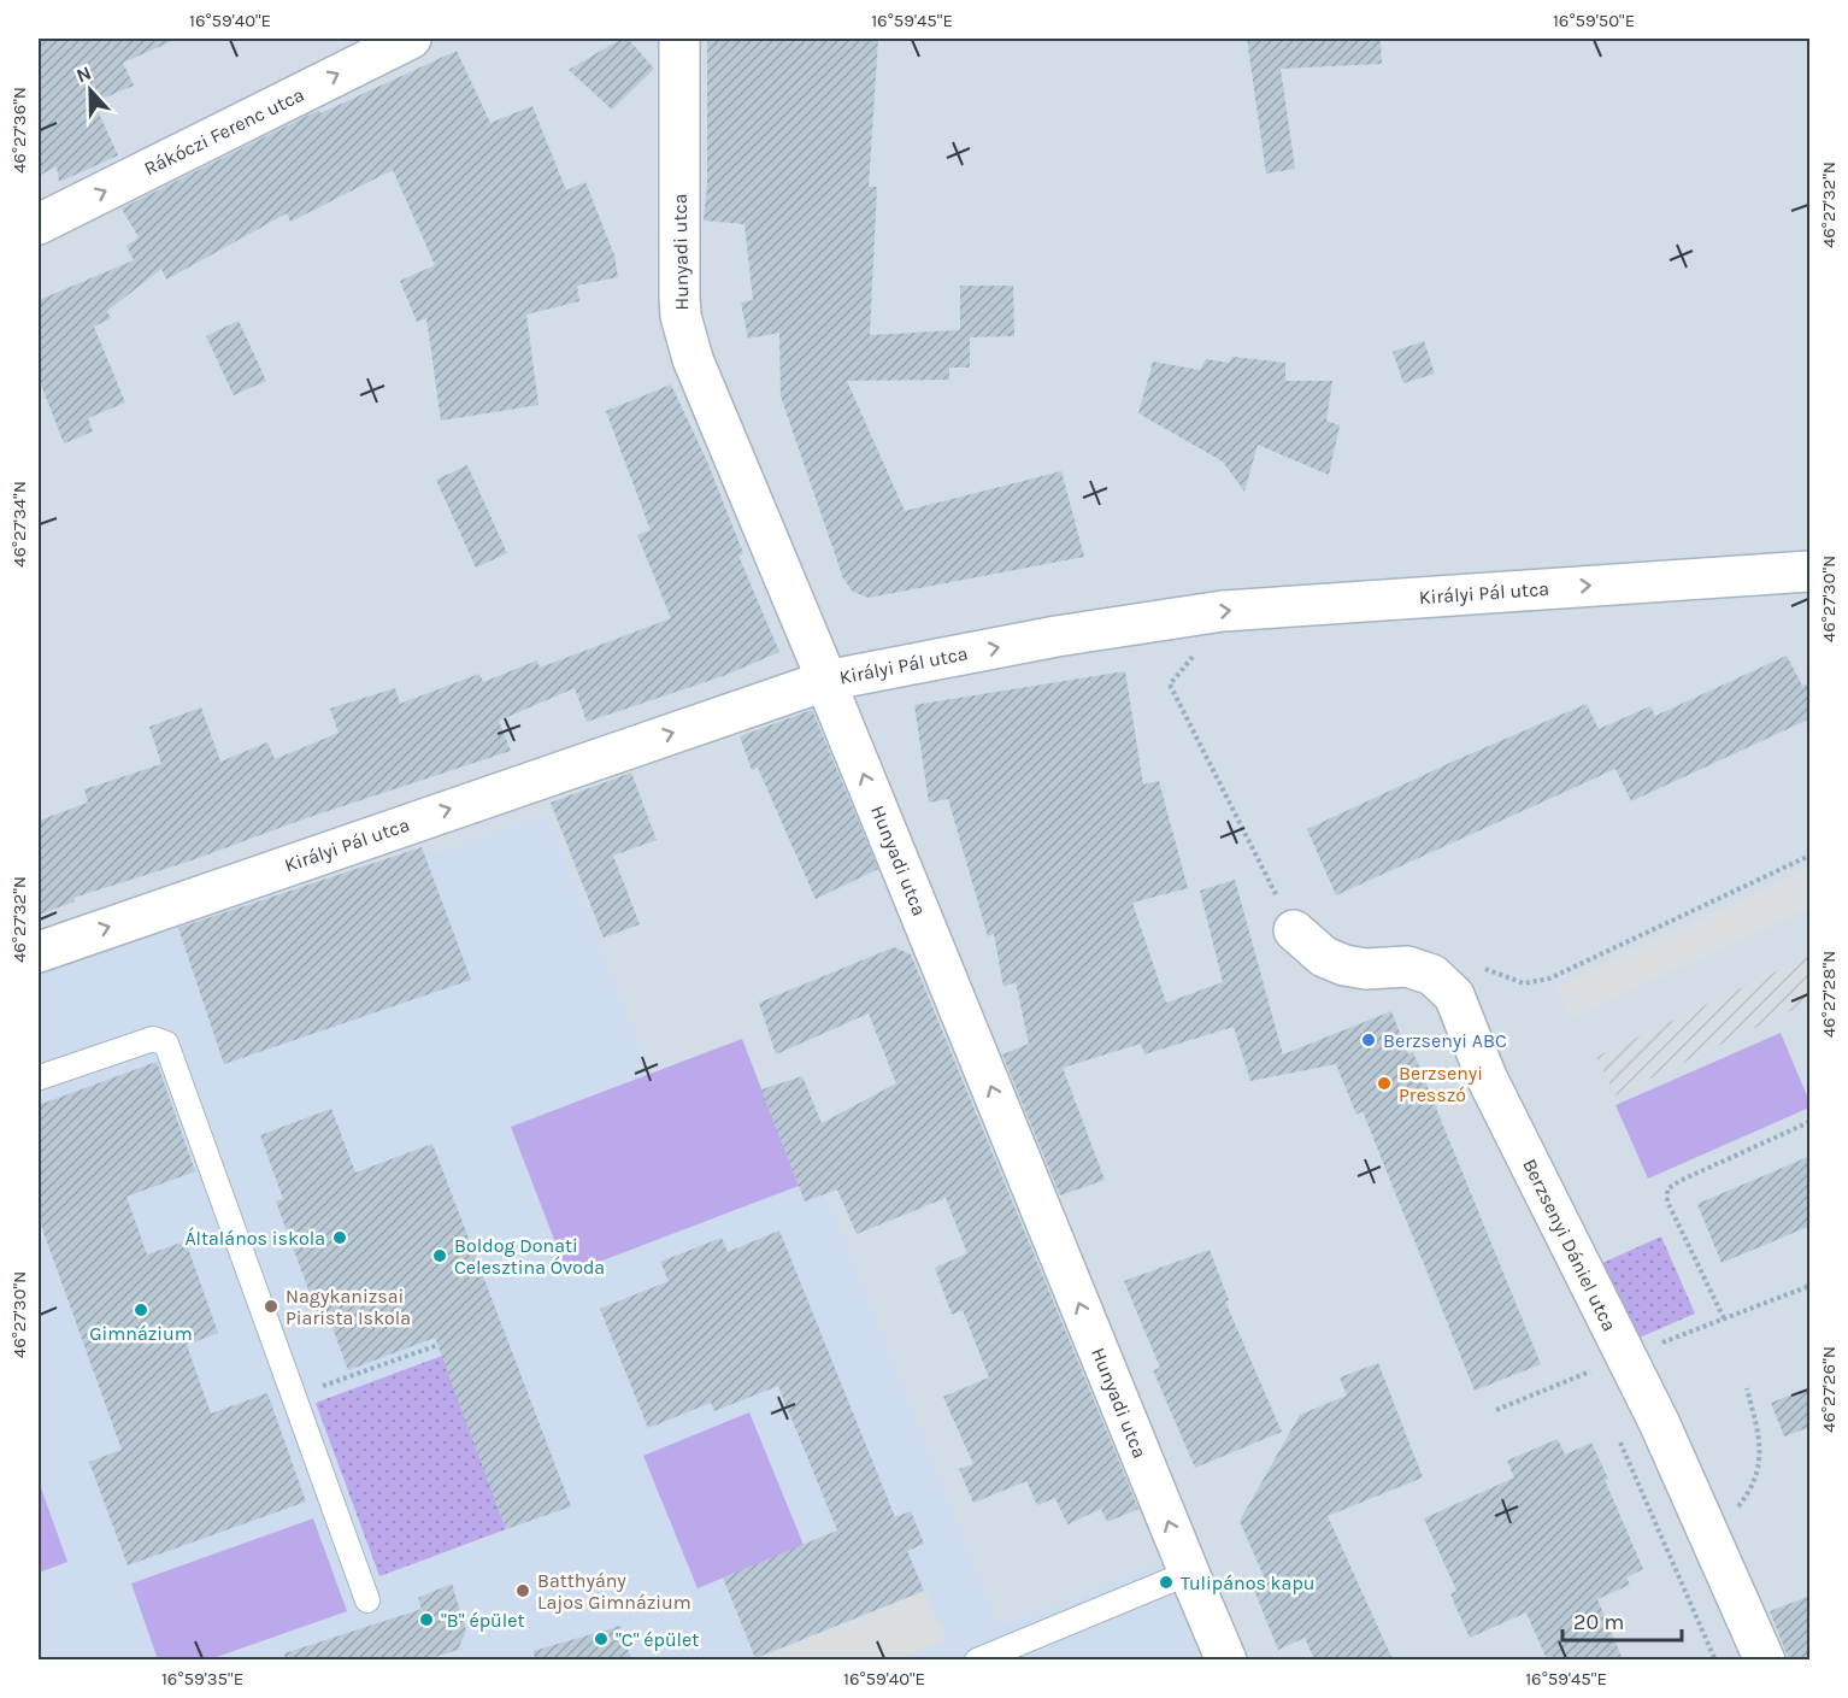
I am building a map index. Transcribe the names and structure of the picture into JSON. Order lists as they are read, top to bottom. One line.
{"streets":{"street":["Rákóczi Ferenc utca","Hunyadi utca","Királyi Pál utca","Berzsenyi Dániel utca"]},"crossings":[["Hunyadi utca","Királyi Pál utca"]],"one_way":["Rákóczi Ferenc utca","Hunyadi utca","Királyi Pál utca"],"places":["Berzsenyi ABC","Berzsenyi Presszó","Általános iskola","Boldog Donati Celesztina Óvoda","Nagykanizsai Piarista Iskola","Gimnázium","Tulipános kapu","Batthyány Lajos Gimnázium","\"B\" épület","\"C\" épület"],"scale_bar":"20 m","north":"top","coordinates":["16°59'40\"E","16°59'45\"E","16°59'50\"E","46°27'36\"N","46°27'32\"N","46°27'34\"N","46°27'30\"N","46°27'28\"N","46°27'26\"N","16°59'35\"E"]}
